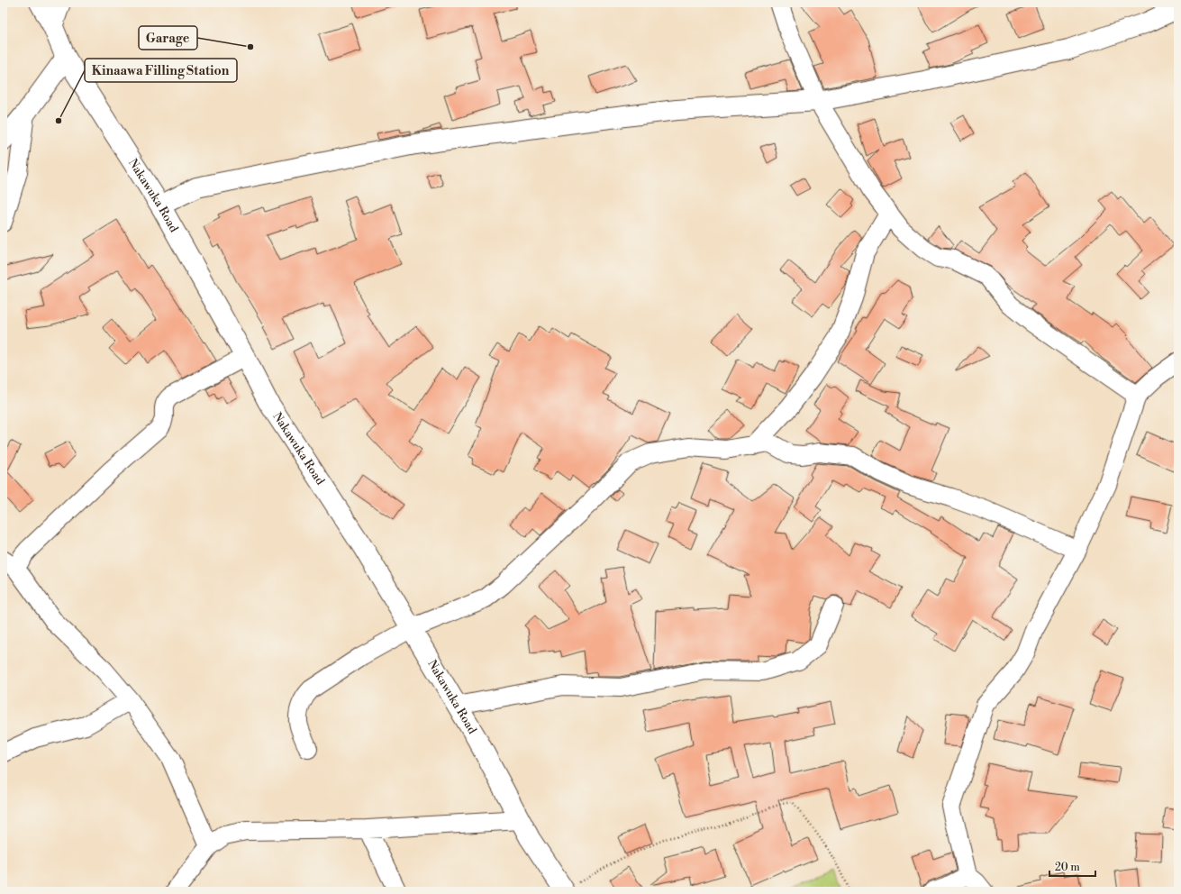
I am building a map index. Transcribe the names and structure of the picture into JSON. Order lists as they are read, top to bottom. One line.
{"streets":{"street":["Nakawuka Road"]},"places":["Garage","Kinaawa Filling Station"],"scale_bar":"20 m"}
